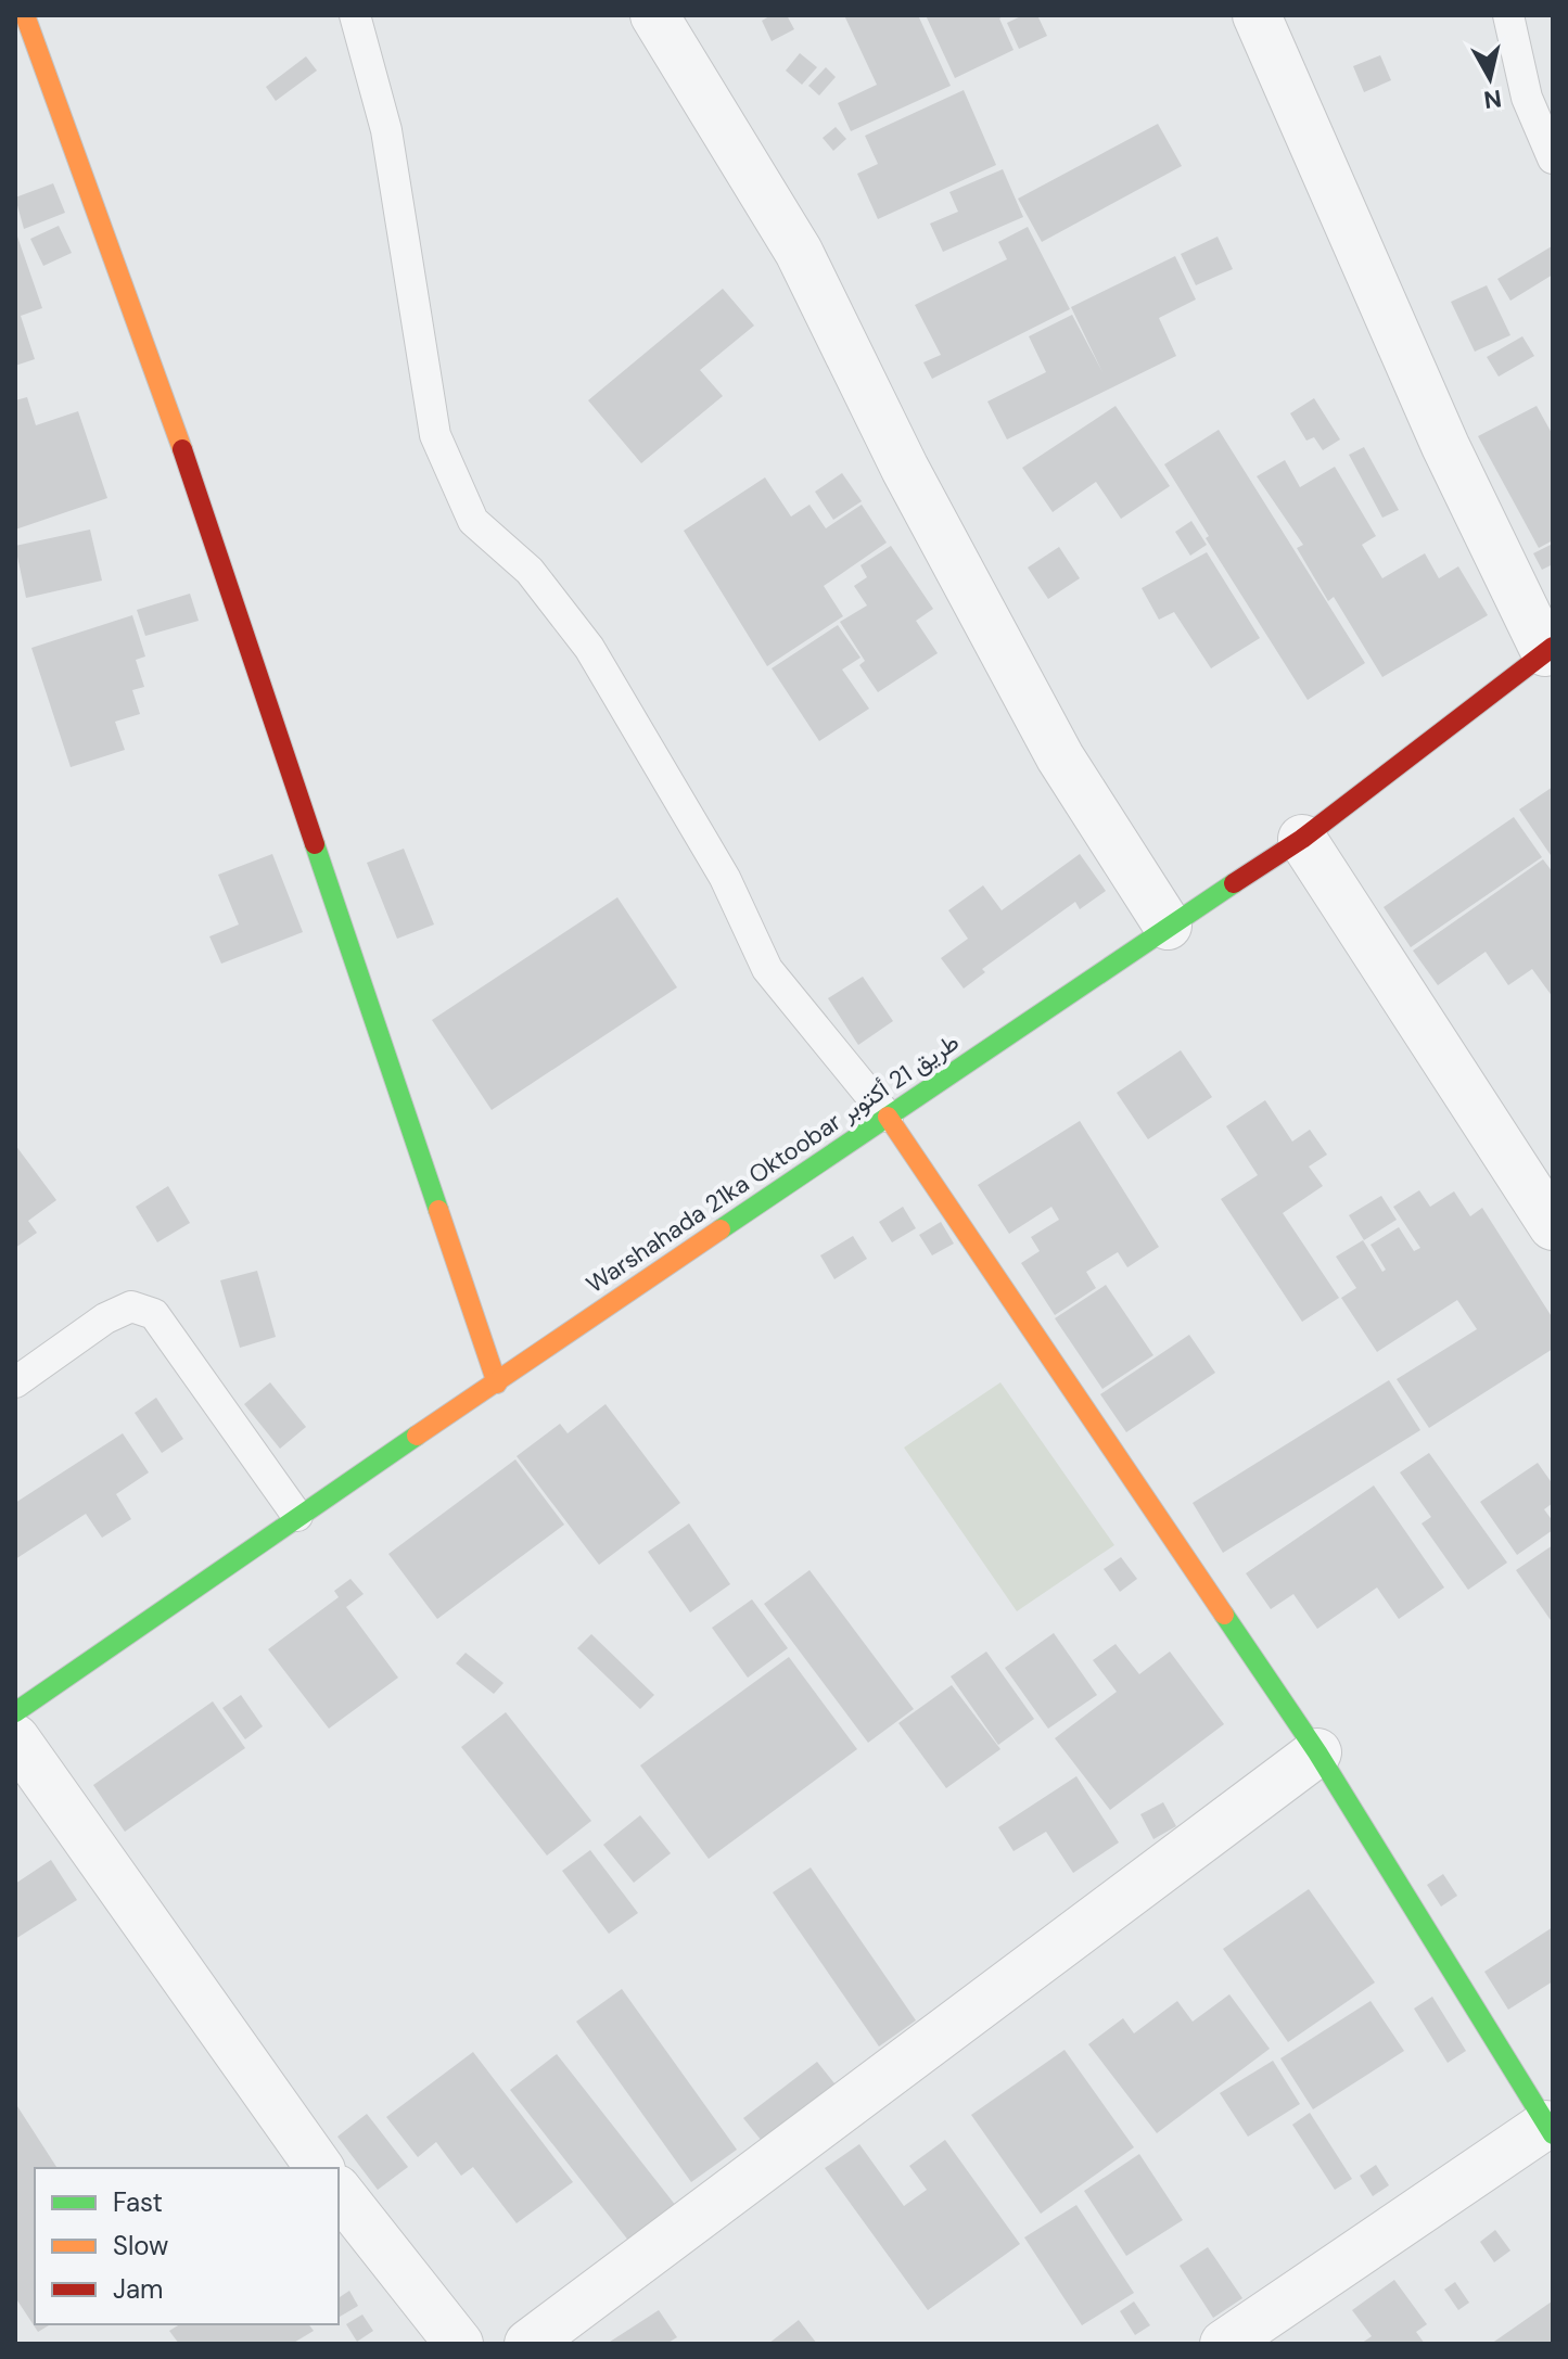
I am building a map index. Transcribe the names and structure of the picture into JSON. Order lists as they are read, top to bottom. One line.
{"streets":{"street":["Warshahada 21ka Oktoobar طريق 21 أكتوبر"]},"legend":["Fast","Slow","Jam"],"north":"bottom"}
